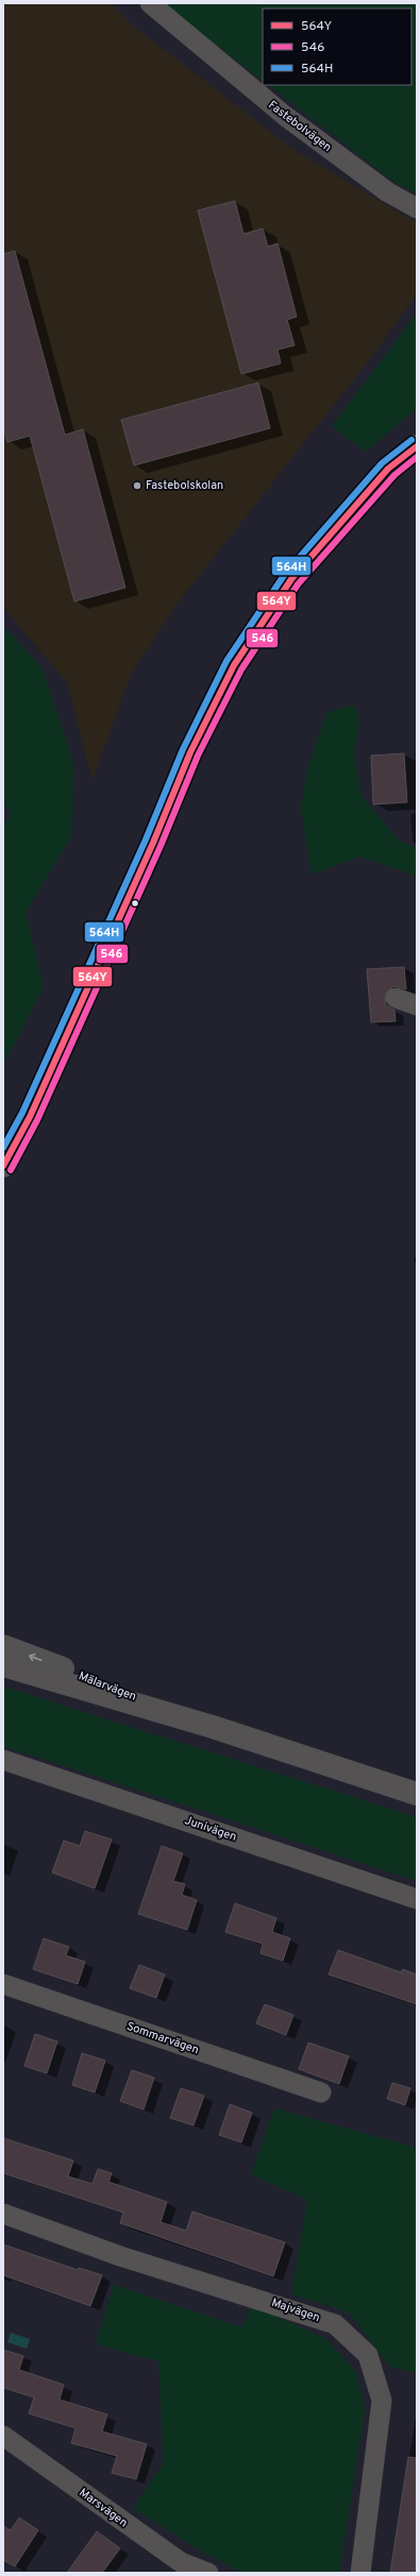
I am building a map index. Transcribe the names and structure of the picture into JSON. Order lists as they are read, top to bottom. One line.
{"streets":{"street":["Fastebolvägen","Mälarvägen","Junivägen","Sommarvägen","Majvägen","Marsvägen"]},"places":["Fastebolskolan"],"lines":["transit line 564H","transit line 564Y","transit line 546"],"legend":["564Y","546","564H"]}
